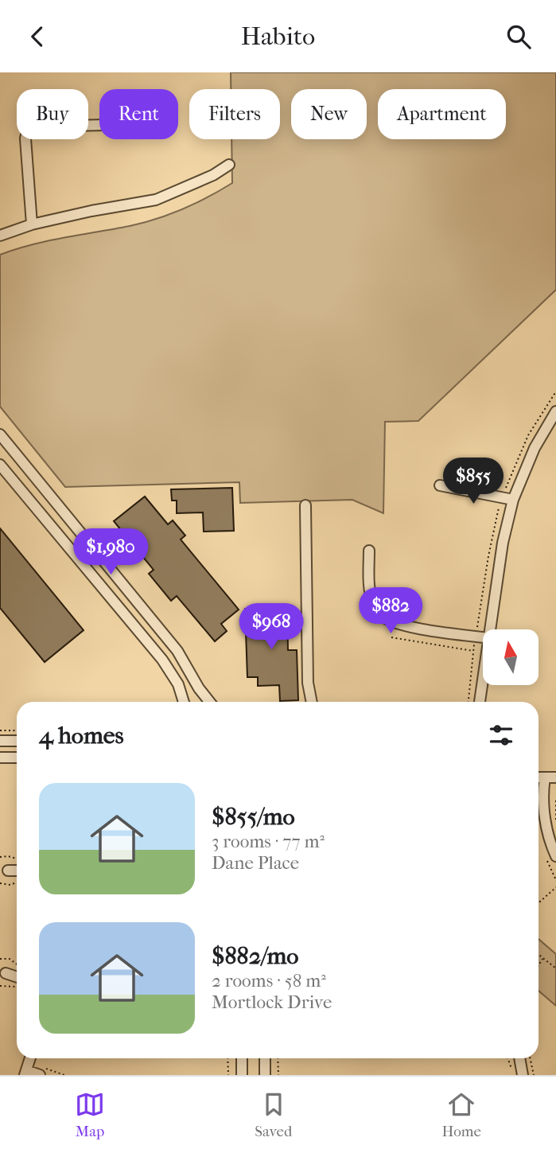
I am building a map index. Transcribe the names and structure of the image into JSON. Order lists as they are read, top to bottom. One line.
{"north":"top","page":{"header":"Habito","chip":["Buy","Rent","Filters","New","Apartment"],"price":["$855","$1,980","$882","$968"],"heading":"4 homes","list":[{"name":"$855/mo","note":"3 rooms · 77 m² · Dane Place"},{"name":"$882/mo","note":"2 rooms · 58 m² · Mortlock Drive"}],"tabs":["Map","Saved","Home"]}}
